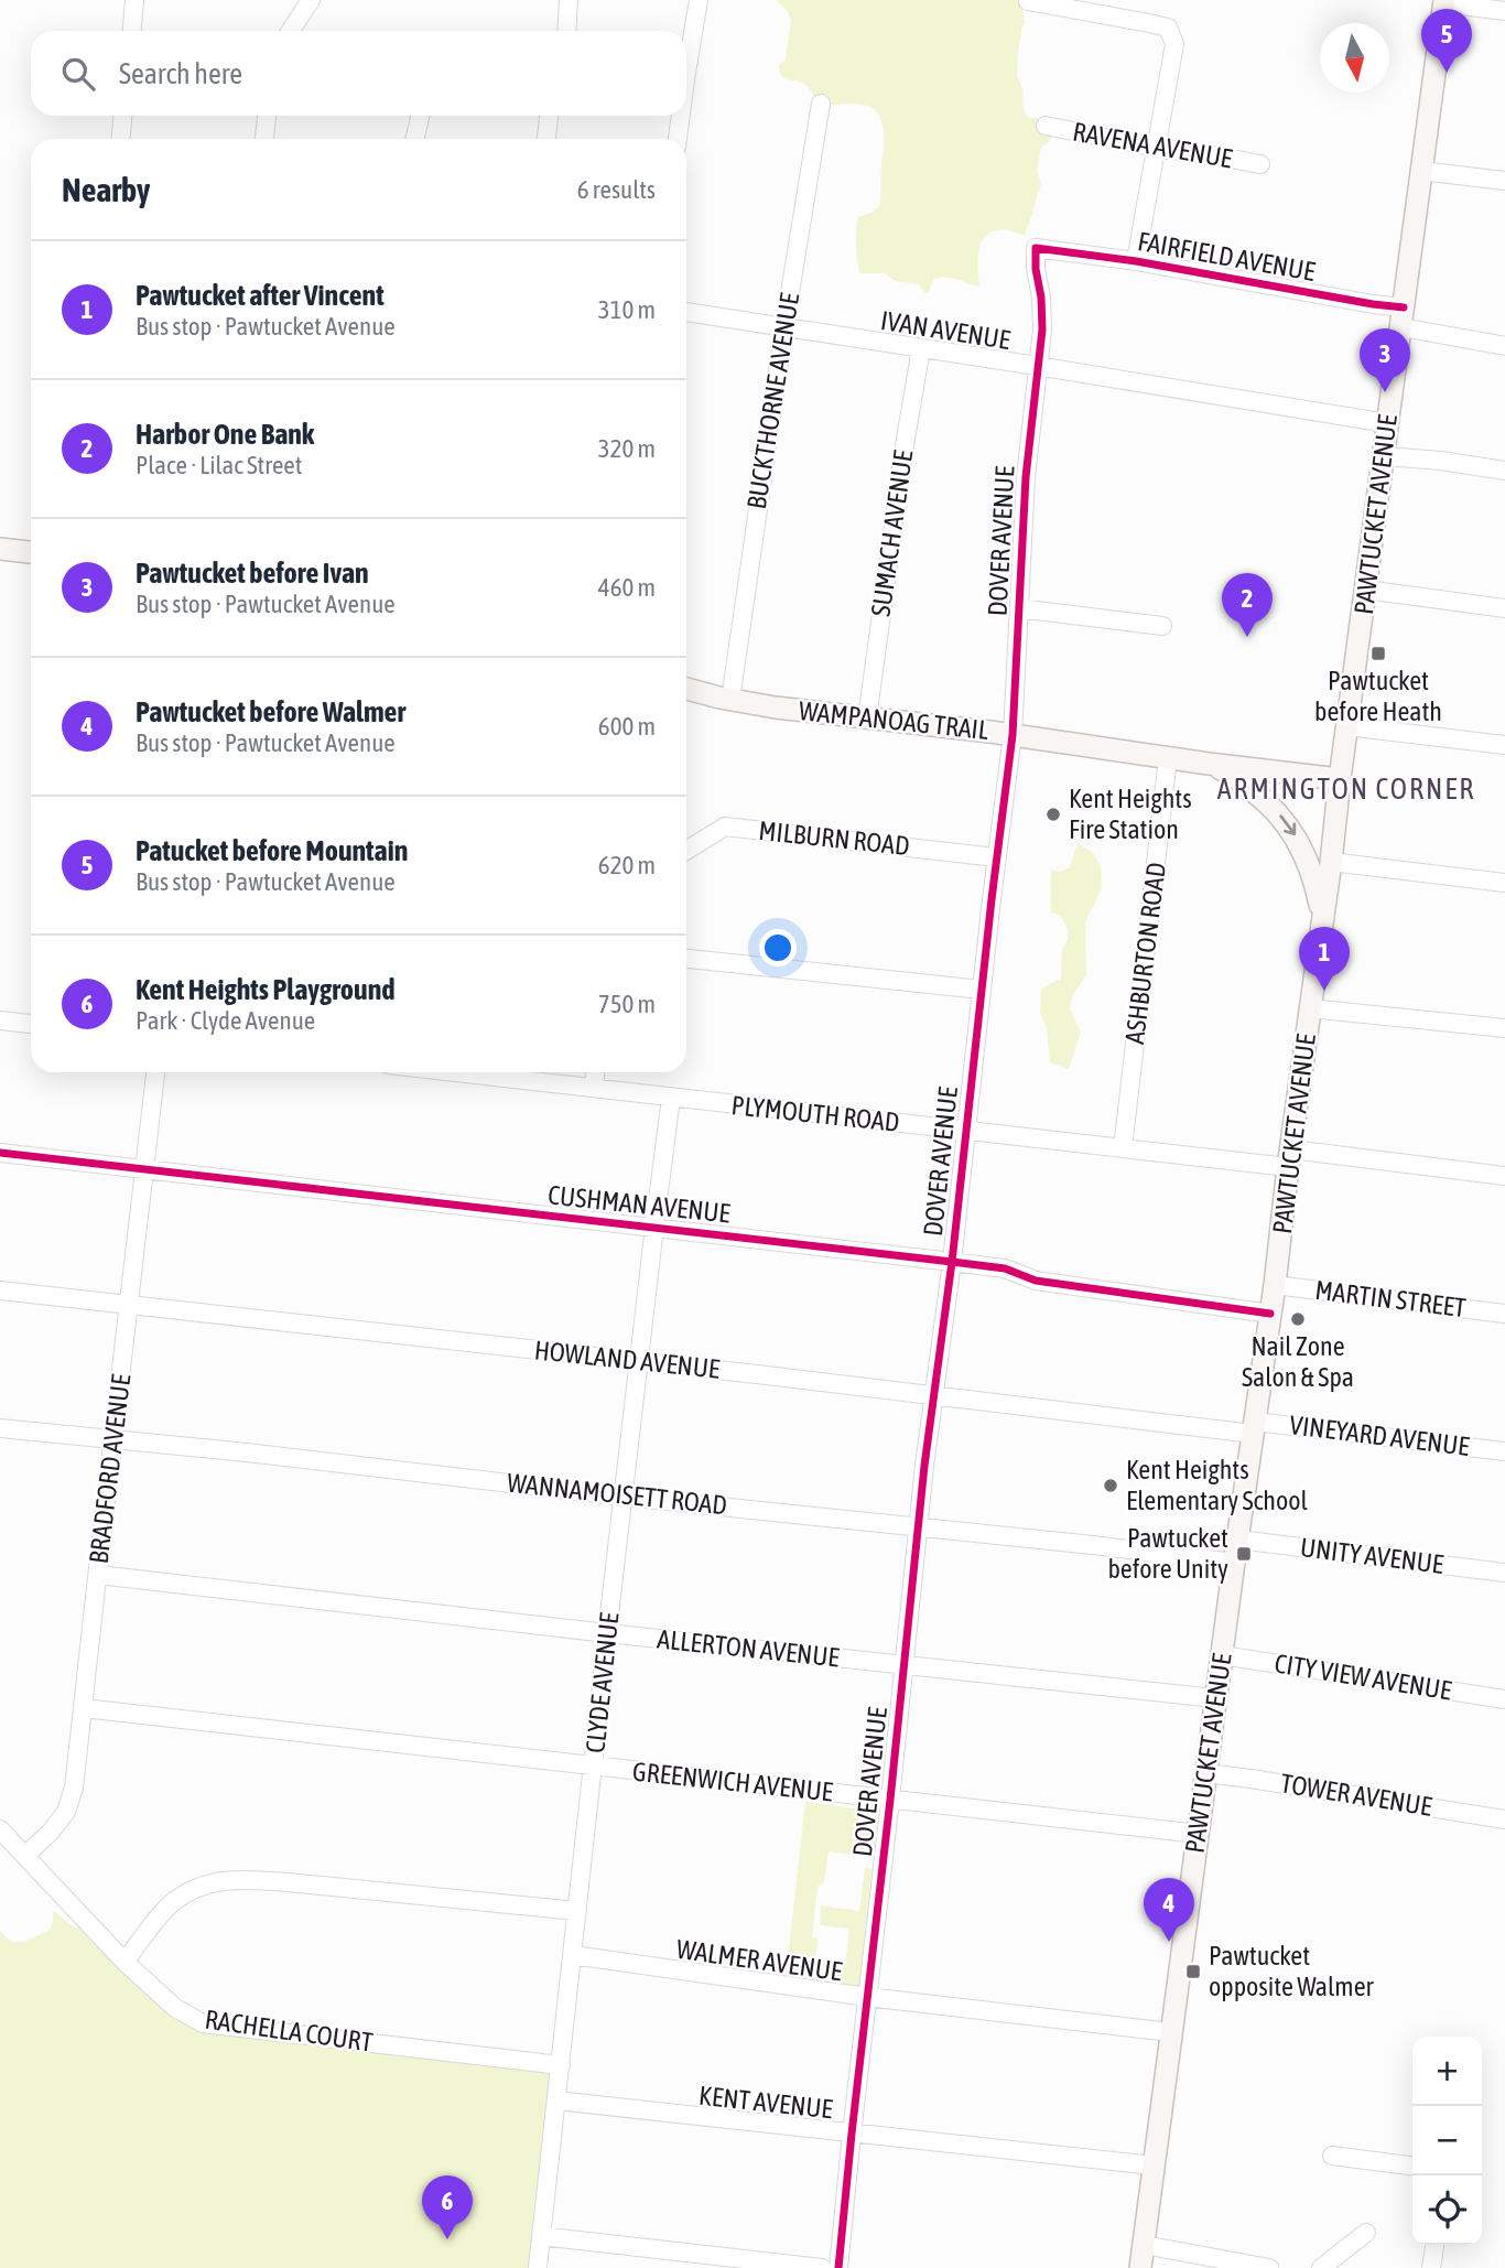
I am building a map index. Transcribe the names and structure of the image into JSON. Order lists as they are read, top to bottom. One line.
{"streets":{"main road":["PAWTUCKET AVENUE","WAMPANOAG TRAIL"],"street":["RAVENA AVENUE","FAIRFIELD AVENUE","IVAN AVENUE","BUCKTHORNE AVENUE","SUMACH AVENUE","DOVER AVENUE","MILBURN ROAD","ASHBURTON ROAD","PLYMOUTH ROAD","CUSHMAN AVENUE","MARTIN STREET","HOWLAND AVENUE","VINEYARD AVENUE","BRADFORD AVENUE","WANNAMOISETT ROAD","UNITY AVENUE","ALLERTON AVENUE","CITY VIEW AVENUE","CLYDE AVENUE","GREENWICH AVENUE","TOWER AVENUE","WALMER AVENUE","RACHELLA COURT","KENT AVENUE"]},"crossings":[["FAIRFIELD AVENUE","PAWTUCKET AVENUE"],["FAIRFIELD AVENUE","DOVER AVENUE"],["IVAN AVENUE","BUCKTHORNE AVENUE"],["IVAN AVENUE","PAWTUCKET AVENUE"],["IVAN AVENUE","SUMACH AVENUE"],["IVAN AVENUE","DOVER AVENUE"],["BUCKTHORNE AVENUE","WAMPANOAG TRAIL"],["PAWTUCKET AVENUE","WAMPANOAG TRAIL"],["PAWTUCKET AVENUE","PLYMOUTH ROAD"],["PAWTUCKET AVENUE","CUSHMAN AVENUE"],["PAWTUCKET AVENUE","MARTIN STREET"],["PAWTUCKET AVENUE","HOWLAND AVENUE"],["PAWTUCKET AVENUE","VINEYARD AVENUE"],["PAWTUCKET AVENUE","WANNAMOISETT ROAD"],["PAWTUCKET AVENUE","UNITY AVENUE"],["PAWTUCKET AVENUE","ALLERTON AVENUE"],["PAWTUCKET AVENUE","CITY VIEW AVENUE"],["PAWTUCKET AVENUE","GREENWICH AVENUE"],["PAWTUCKET AVENUE","TOWER AVENUE"],["PAWTUCKET AVENUE","WALMER AVENUE"],["PAWTUCKET AVENUE","KENT AVENUE"],["SUMACH AVENUE","WAMPANOAG TRAIL"],["DOVER AVENUE","WAMPANOAG TRAIL"],["DOVER AVENUE","MILBURN ROAD"],["DOVER AVENUE","PLYMOUTH ROAD"],["DOVER AVENUE","CUSHMAN AVENUE"],["DOVER AVENUE","HOWLAND AVENUE"],["DOVER AVENUE","WANNAMOISETT ROAD"],["DOVER AVENUE","ALLERTON AVENUE"],["DOVER AVENUE","GREENWICH AVENUE"],["DOVER AVENUE","WALMER AVENUE"],["DOVER AVENUE","KENT AVENUE"],["WAMPANOAG TRAIL","ASHBURTON ROAD"],["ASHBURTON ROAD","PLYMOUTH ROAD"],["PLYMOUTH ROAD","CLYDE AVENUE"],["CUSHMAN AVENUE","BRADFORD AVENUE"],["CUSHMAN AVENUE","CLYDE AVENUE"],["HOWLAND AVENUE","VINEYARD AVENUE"],["HOWLAND AVENUE","BRADFORD AVENUE"],["HOWLAND AVENUE","CLYDE AVENUE"],["BRADFORD AVENUE","WANNAMOISETT ROAD"],["BRADFORD AVENUE","ALLERTON AVENUE"],["BRADFORD AVENUE","GREENWICH AVENUE"],["BRADFORD AVENUE","RACHELLA COURT"],["WANNAMOISETT ROAD","CLYDE AVENUE"],["ALLERTON AVENUE","CLYDE AVENUE"],["CLYDE AVENUE","GREENWICH AVENUE"],["CLYDE AVENUE","WALMER AVENUE"],["CLYDE AVENUE","RACHELLA COURT"],["CLYDE AVENUE","KENT AVENUE"]],"districts":["ARMINGTON CORNER"],"places":{"transit":["Pawtucket before Heath","Pawtucket before Unity","Pawtucket opposite Walmer"],"other":["Kent Heights Fire Station","Nail Zone Salon & Spa","Kent Heights Elementary School"]},"north":"bottom","page":{"pins":["5","3","2","1","4","6"],"search":"Search here","heading":["Nearby","6 results"],"list":[{"mark":"1","name":"Pawtucket after Vincent","note":"Bus stop · Pawtucket Avenue","value":"310 m"},{"mark":"2","name":"Harbor One Bank","note":"Place · Lilac Street","value":"320 m"},{"mark":"3","name":"Pawtucket before Ivan","note":"Bus stop · Pawtucket Avenue","value":"460 m"},{"mark":"4","name":"Pawtucket before Walmer","note":"Bus stop · Pawtucket Avenue","value":"600 m"},{"mark":"5","name":"Patucket before Mountain","note":"Bus stop · Pawtucket Avenue","value":"620 m"},{"mark":"6","name":"Kent Heights Playground","note":"Park · Clyde Avenue","value":"750 m"}],"map_buttons":["+","−"]}}
